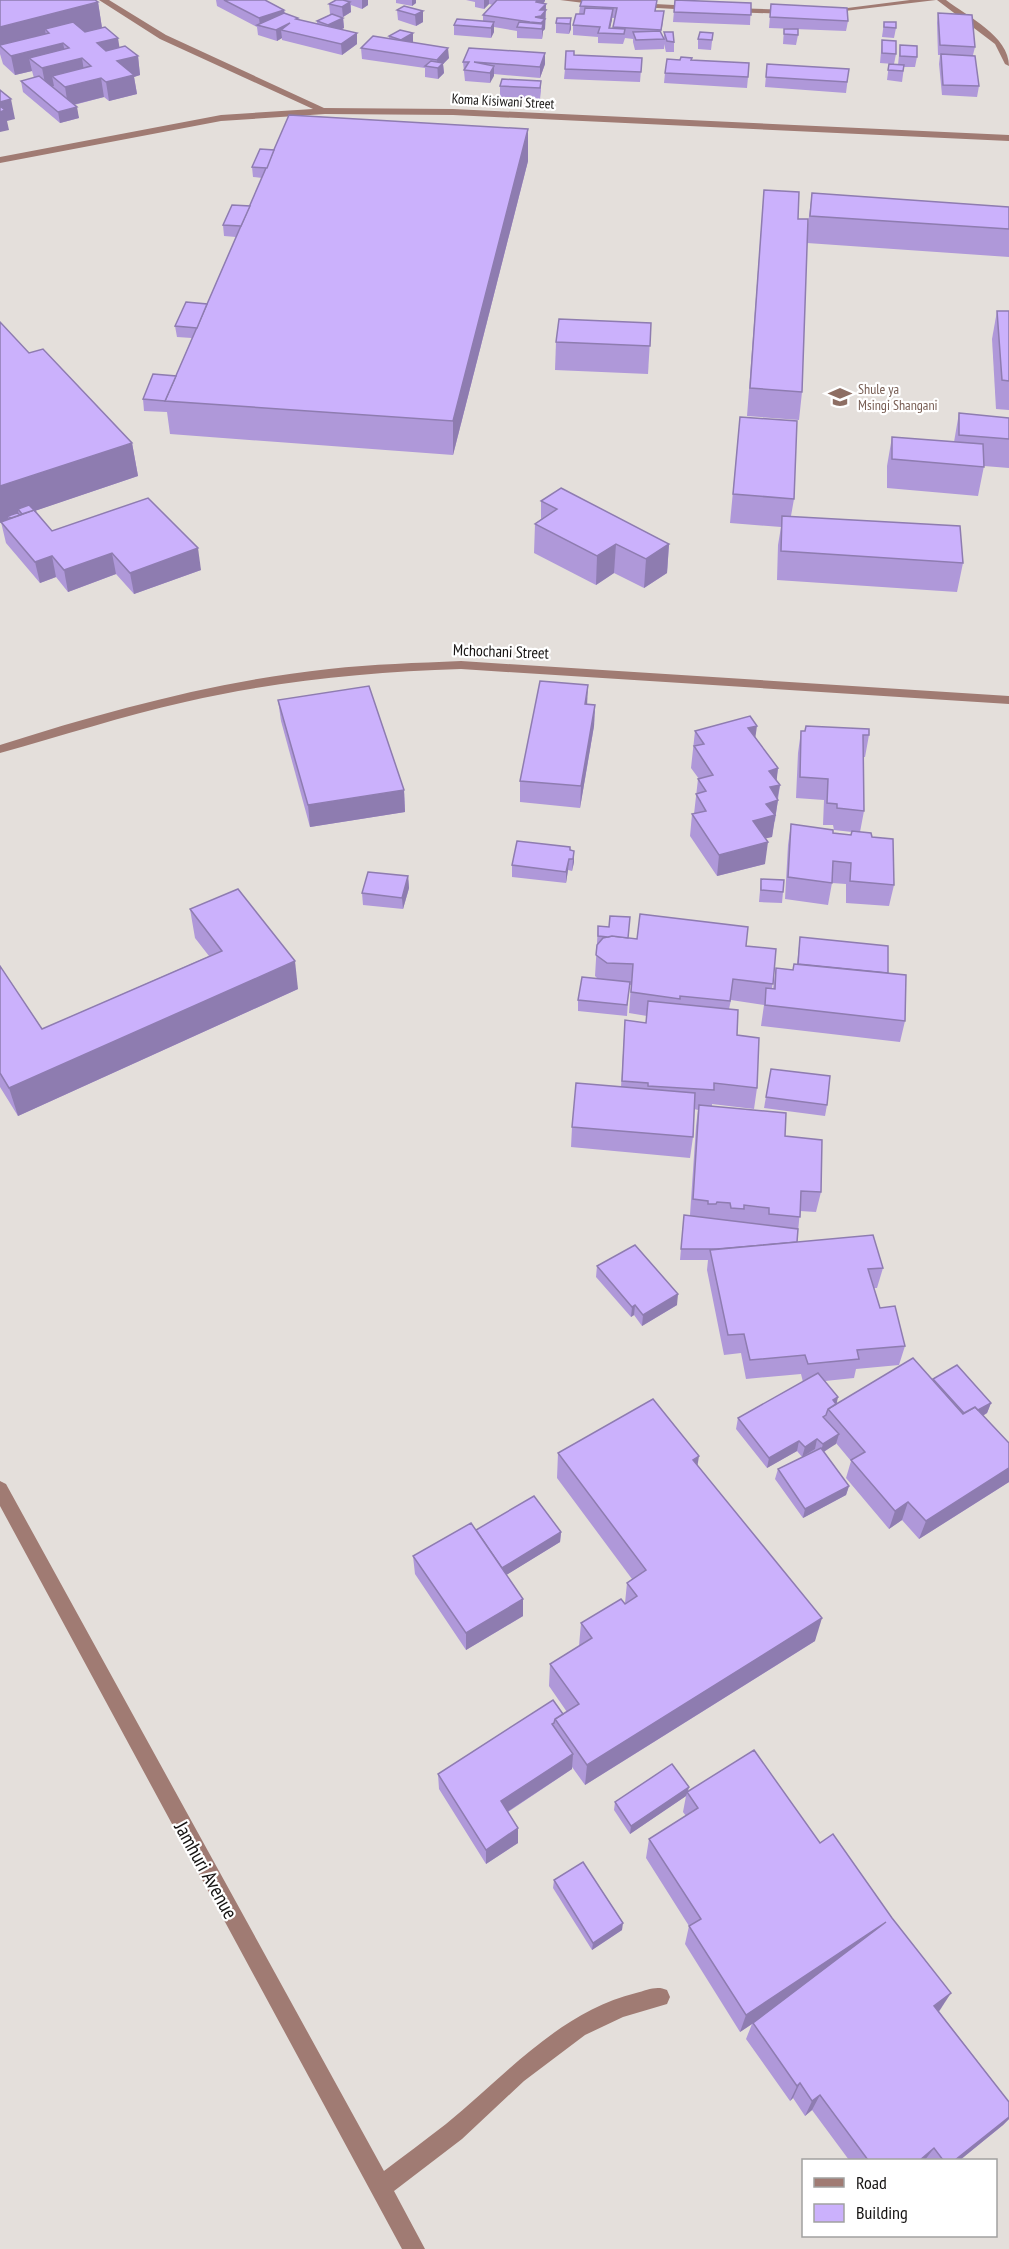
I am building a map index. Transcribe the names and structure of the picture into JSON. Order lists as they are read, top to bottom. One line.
{"streets":{"street":["Koma Kisiwani Street","Mchochani Street","Jamhuri Avenue"]},"places":{"school or university":["Shule ya Msingi Shangani"]},"legend":["Road","Building"]}
